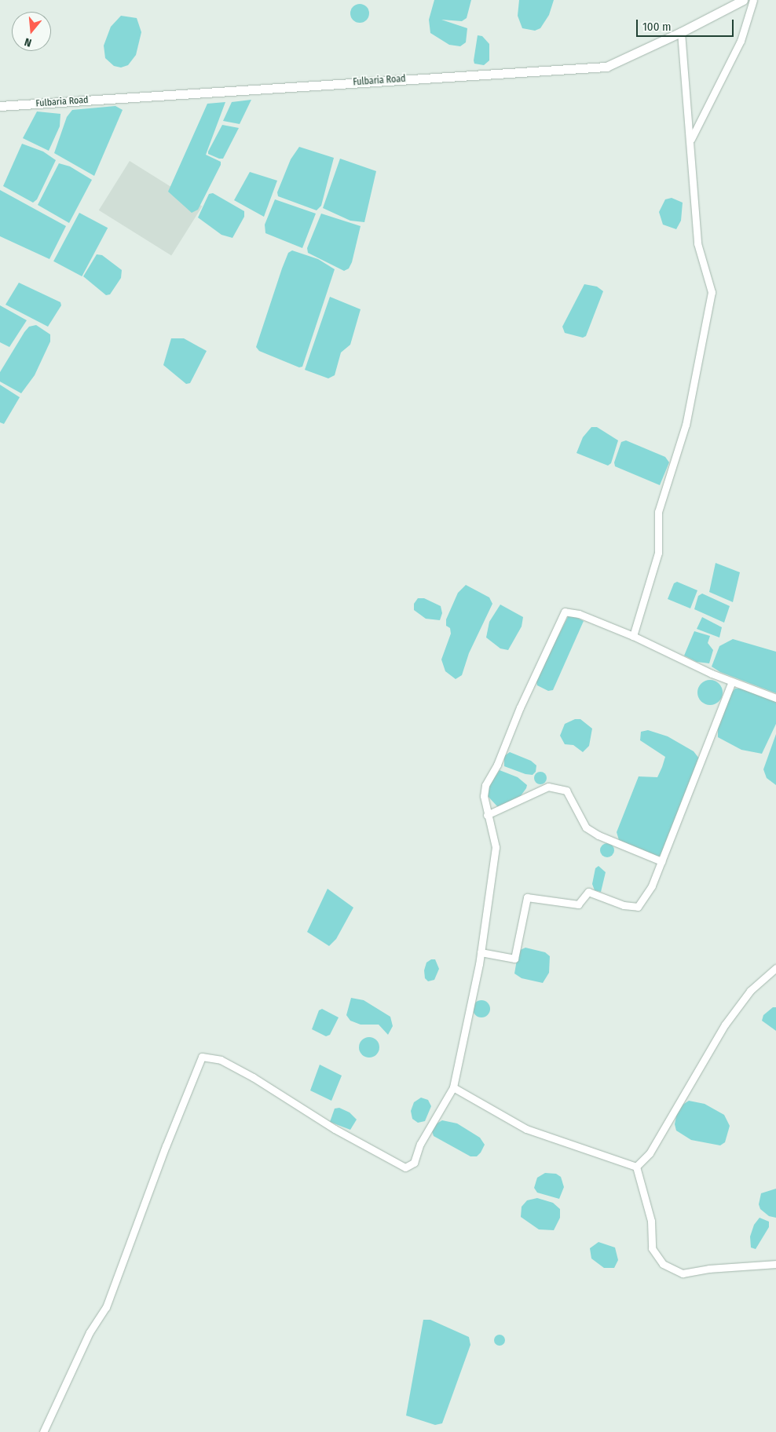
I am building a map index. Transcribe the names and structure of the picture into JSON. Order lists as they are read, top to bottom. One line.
{"streets":{"main road":["Fulbaria Road"]},"scale_bar":"100 m","north":"bottom"}
